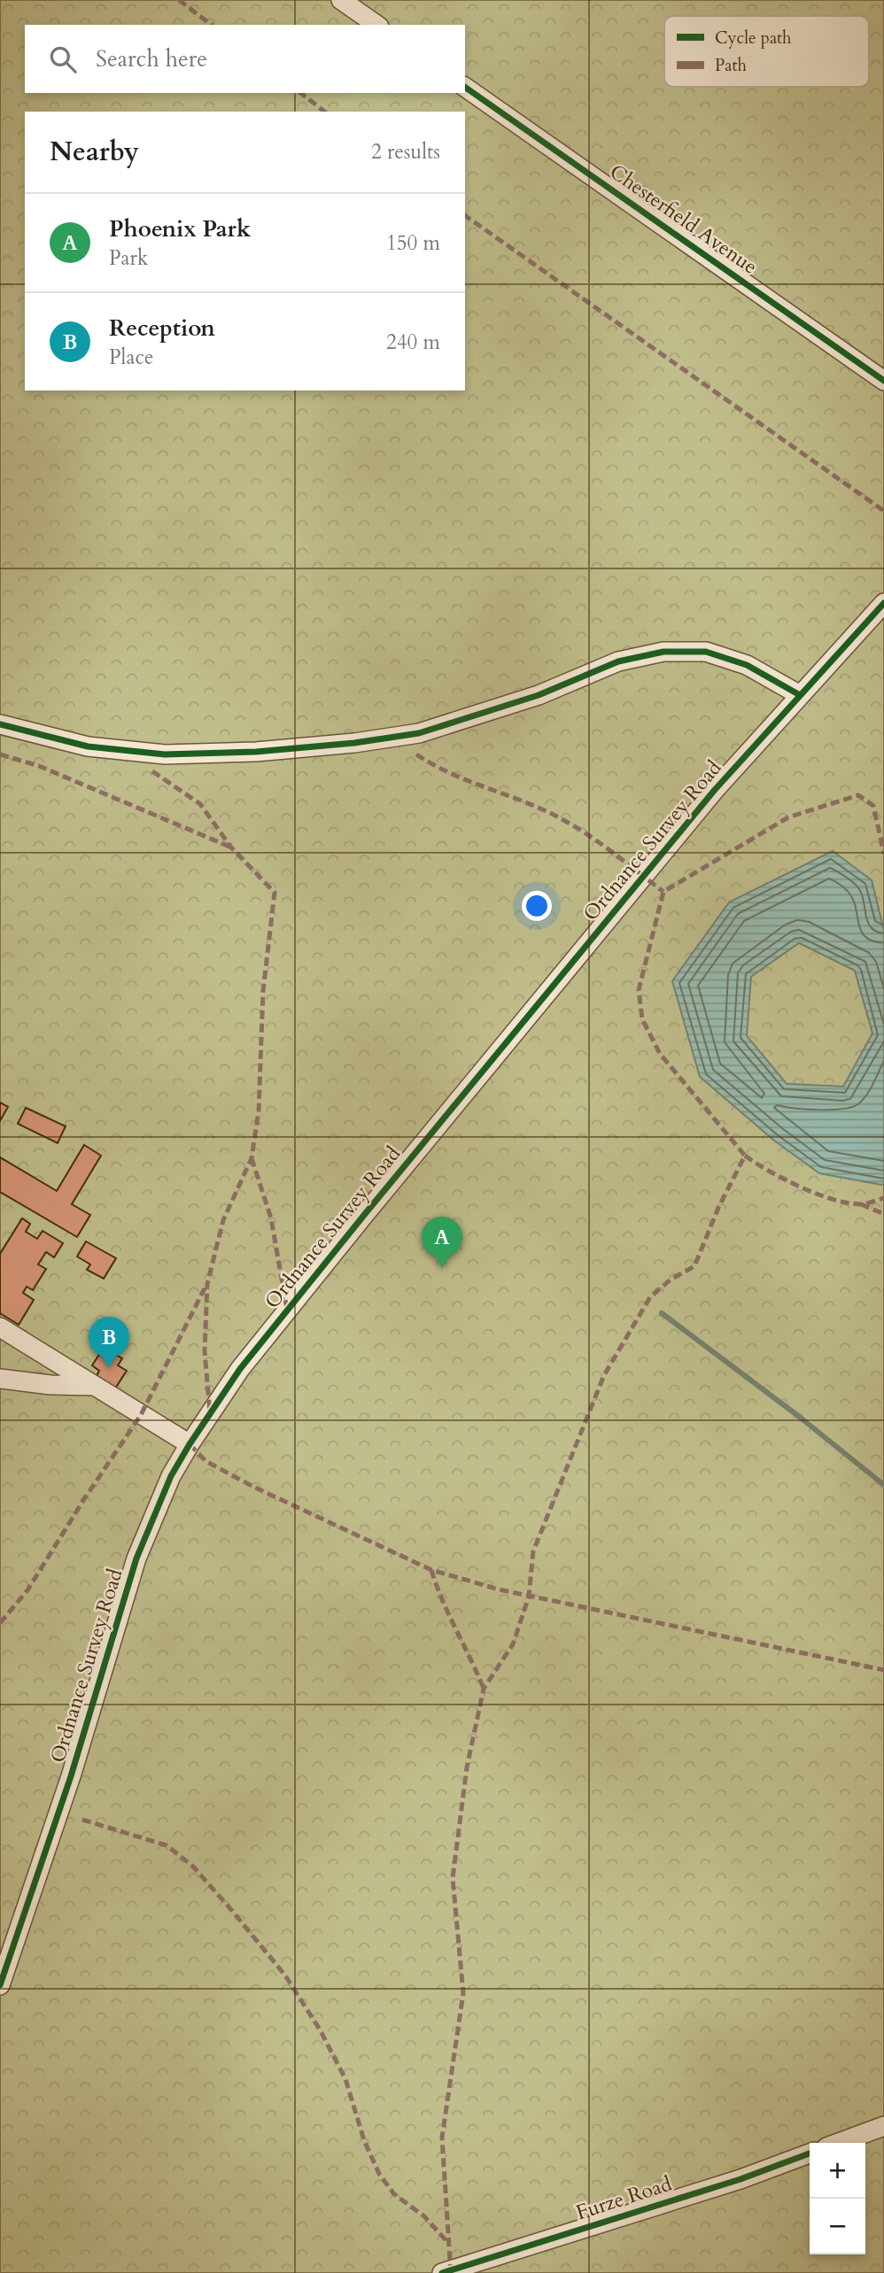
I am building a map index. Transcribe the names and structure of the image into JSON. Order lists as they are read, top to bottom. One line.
{"streets":{"street":["Chesterfield Avenue","Ordnance Survey Road","Furze Road"]},"legend":["Cycle path","Path"],"page":{"search":"Search here","heading":["Nearby","2 results"],"list":[{"mark":"A","name":"Phoenix Park","note":"Park","value":"150 m"},{"mark":"B","name":"Reception","note":"Place","value":"240 m"}],"pins":["A","B"],"map_buttons":["+","−"]}}
